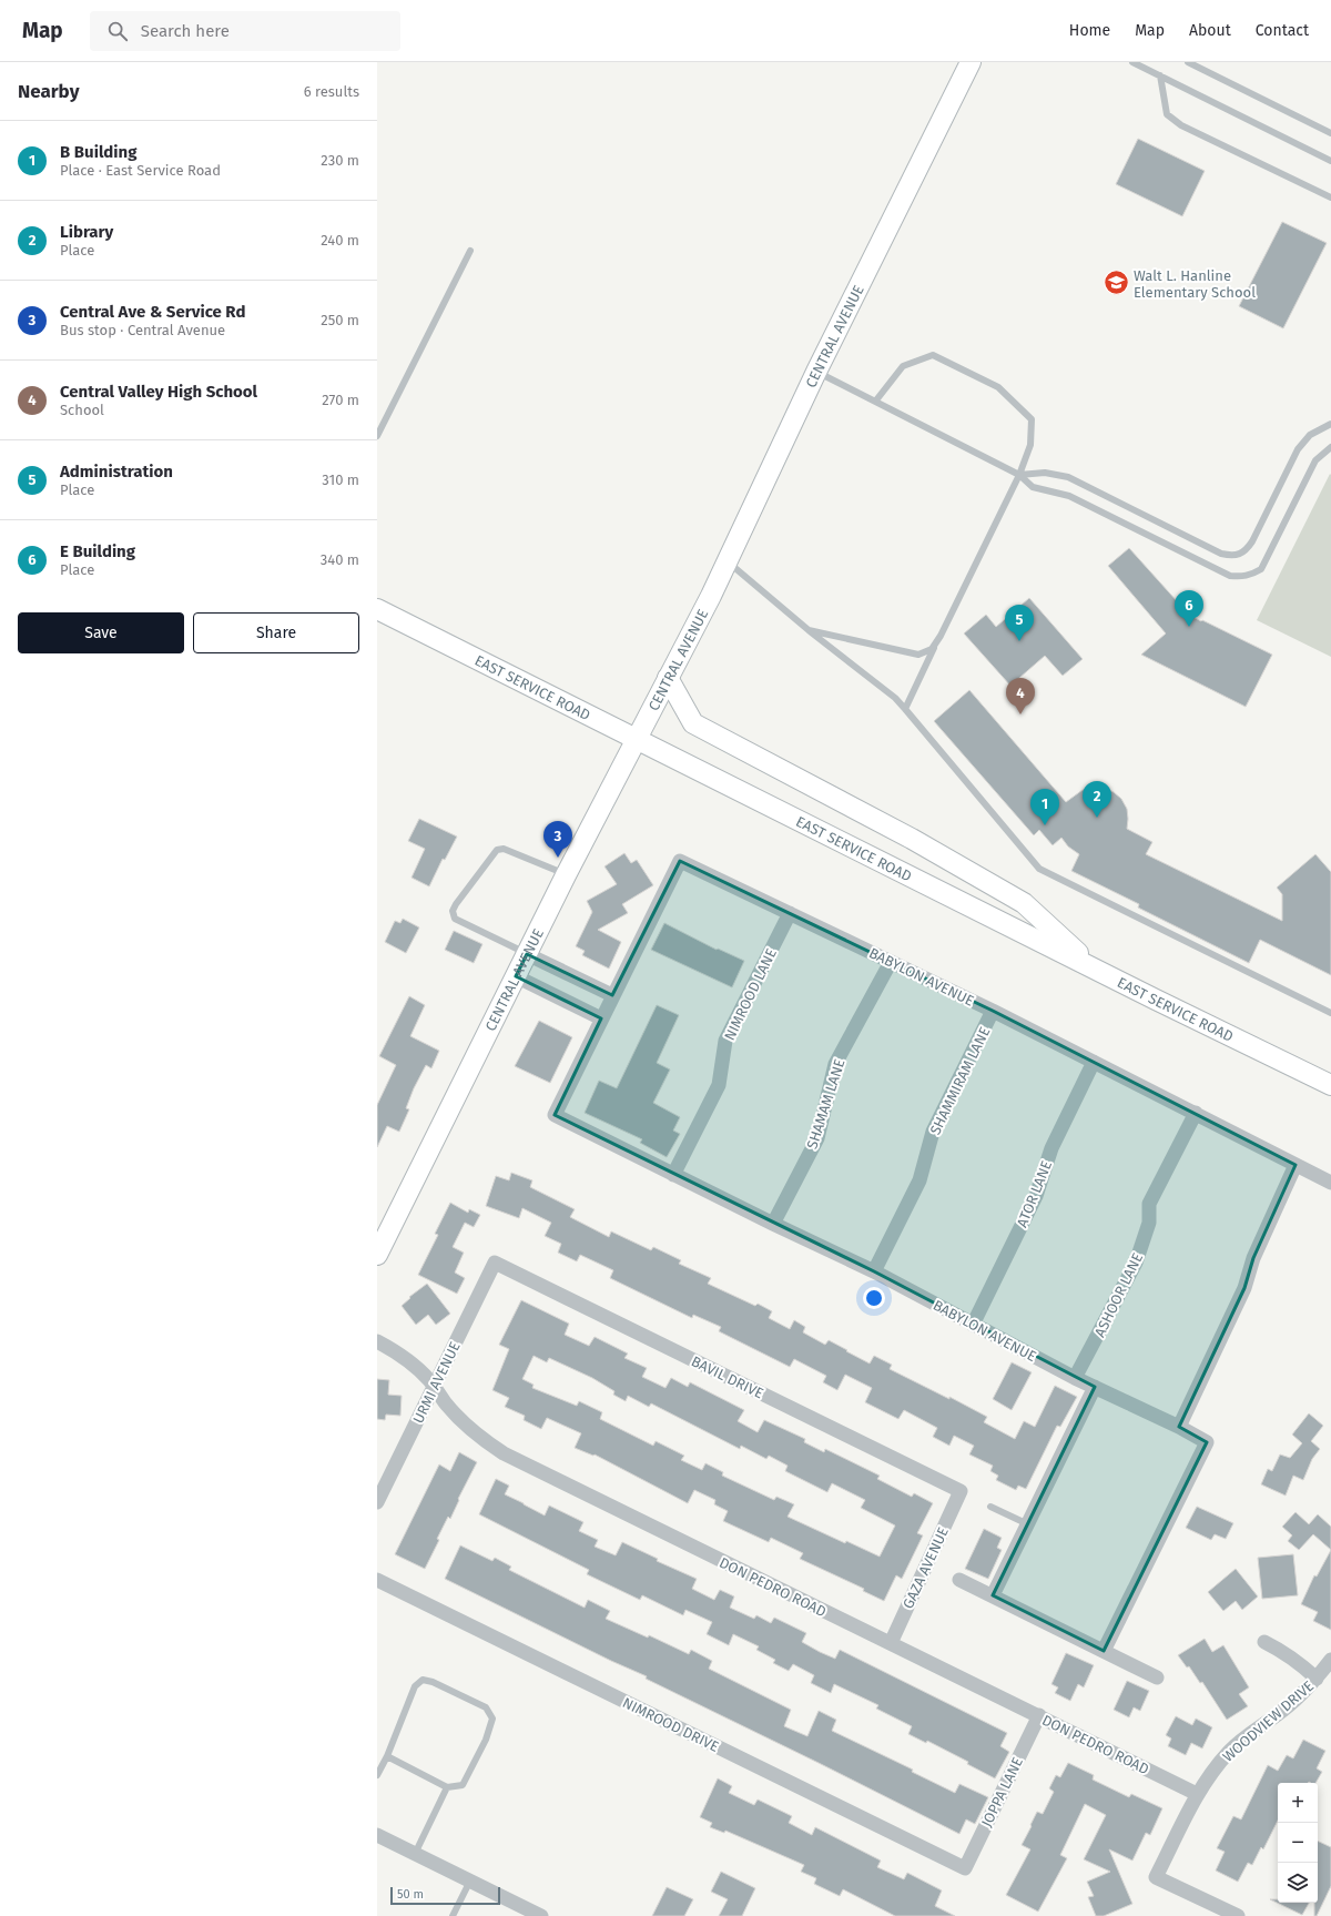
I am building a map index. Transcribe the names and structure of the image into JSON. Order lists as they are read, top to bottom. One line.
{"streets":{"street":["CENTRAL AVENUE","EAST SERVICE ROAD","BABYLON AVENUE","NIMROOD LANE","SHAMMIRAM LANE","SHAMAM LANE","ATOR LANE","ASHOOR LANE","BAVIL DRIVE","URMI AVENUE","GAZA AVENUE","DON PEDRO ROAD","WOODVIEW DRIVE","NIMROOD DRIVE","JOPPA LANE"]},"crossings":[["CENTRAL AVENUE","EAST SERVICE ROAD"],["BABYLON AVENUE","NIMROOD LANE"],["BABYLON AVENUE","SHAMMIRAM LANE"],["BABYLON AVENUE","SHAMAM LANE"],["BABYLON AVENUE","ATOR LANE"],["BABYLON AVENUE","ASHOOR LANE"],["BAVIL DRIVE","URMI AVENUE"],["BAVIL DRIVE","GAZA AVENUE"],["URMI AVENUE","DON PEDRO ROAD"],["GAZA AVENUE","DON PEDRO ROAD"],["DON PEDRO ROAD","WOODVIEW DRIVE"],["DON PEDRO ROAD","JOPPA LANE"],["NIMROOD DRIVE","JOPPA LANE"]],"places":{"school or university":["Walt L. Hanline Elementary School"]},"scale_bar":"50 m","page":{"header":"Map","search":"Search here","nav":["Home","Map","About","Contact"],"heading":["Nearby","6 results"],"list":[{"mark":"1","name":"B Building","note":"Place · East Service Road","value":"230 m"},{"mark":"2","name":"Library","note":"Place","value":"240 m"},{"mark":"3","name":"Central Ave & Service Rd","note":"Bus stop · Central Avenue","value":"250 m"},{"mark":"4","name":"Central Valley High School","note":"School","value":"270 m"},{"mark":"5","name":"Administration","note":"Place","value":"310 m"},{"mark":"6","name":"E Building","note":"Place","value":"340 m"}],"pins":["6","5","4","2","1","3"],"buttons":["Save","Share"],"map_buttons":["+","−"],"scale":"50 m"}}
